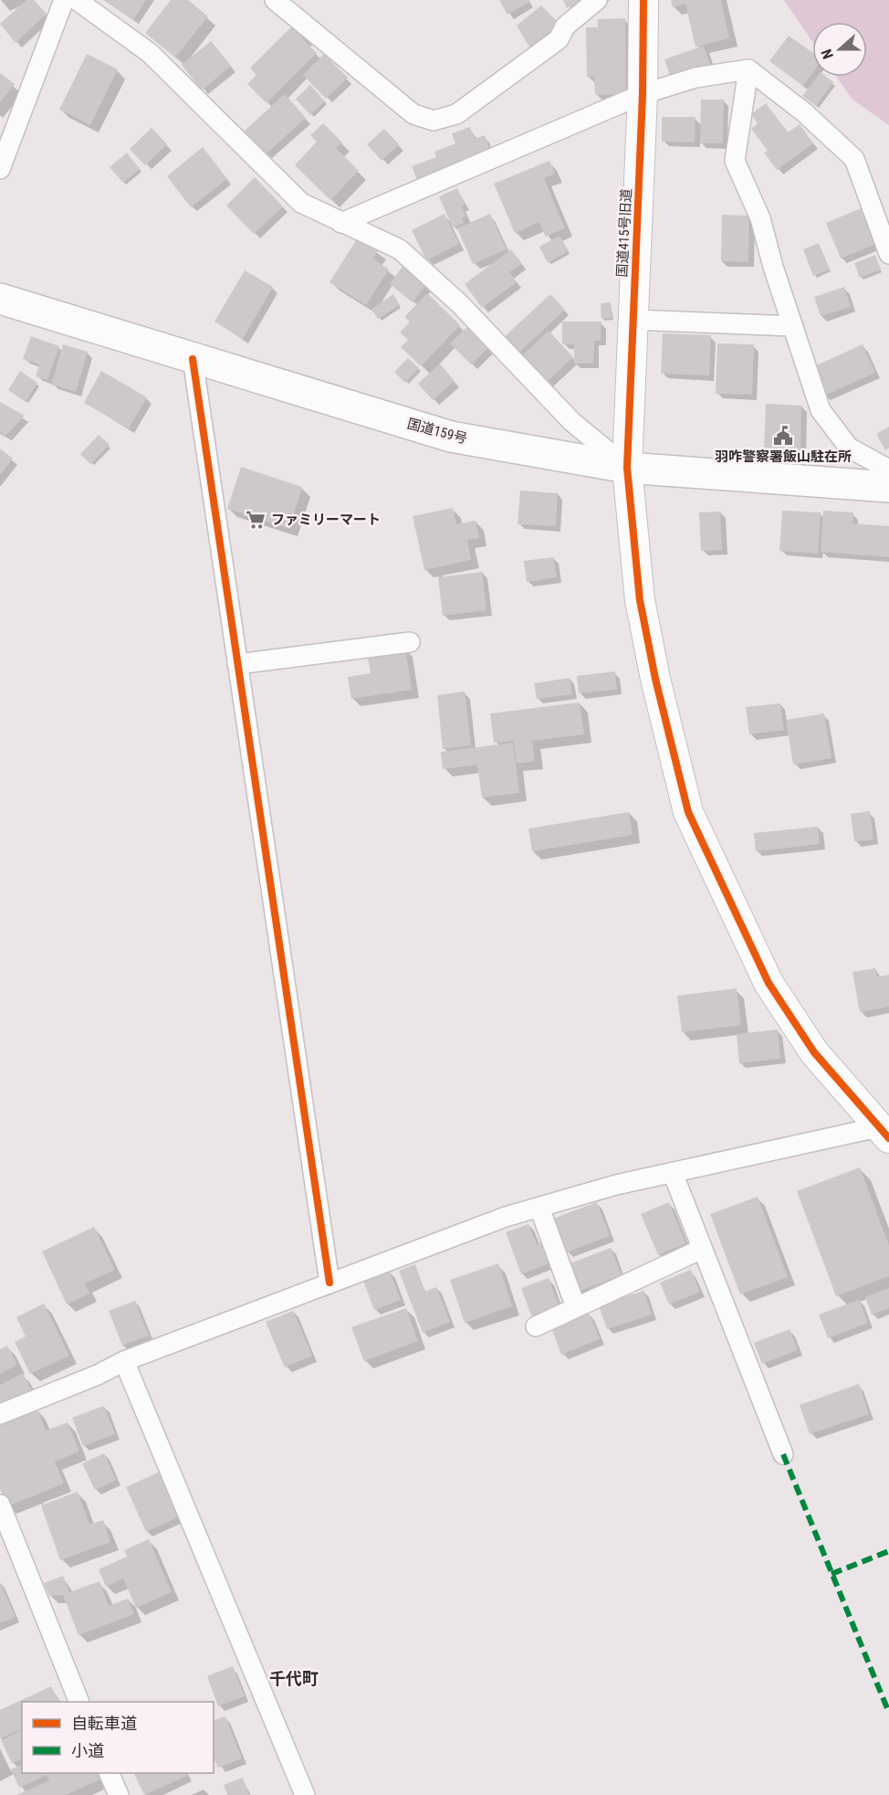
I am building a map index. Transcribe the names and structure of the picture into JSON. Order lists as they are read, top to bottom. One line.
{"streets":{"highway":["国道159号"],"street":["国道415号旧道"]},"crossings":[["国道415号旧道","国道159号"]],"districts":["千代町"],"places":{"public building":["羽咋警察署飯山駐在所"],"supermarket":["ファミリーマート"]},"legend":["自転車道","小道"],"north":"left"}
